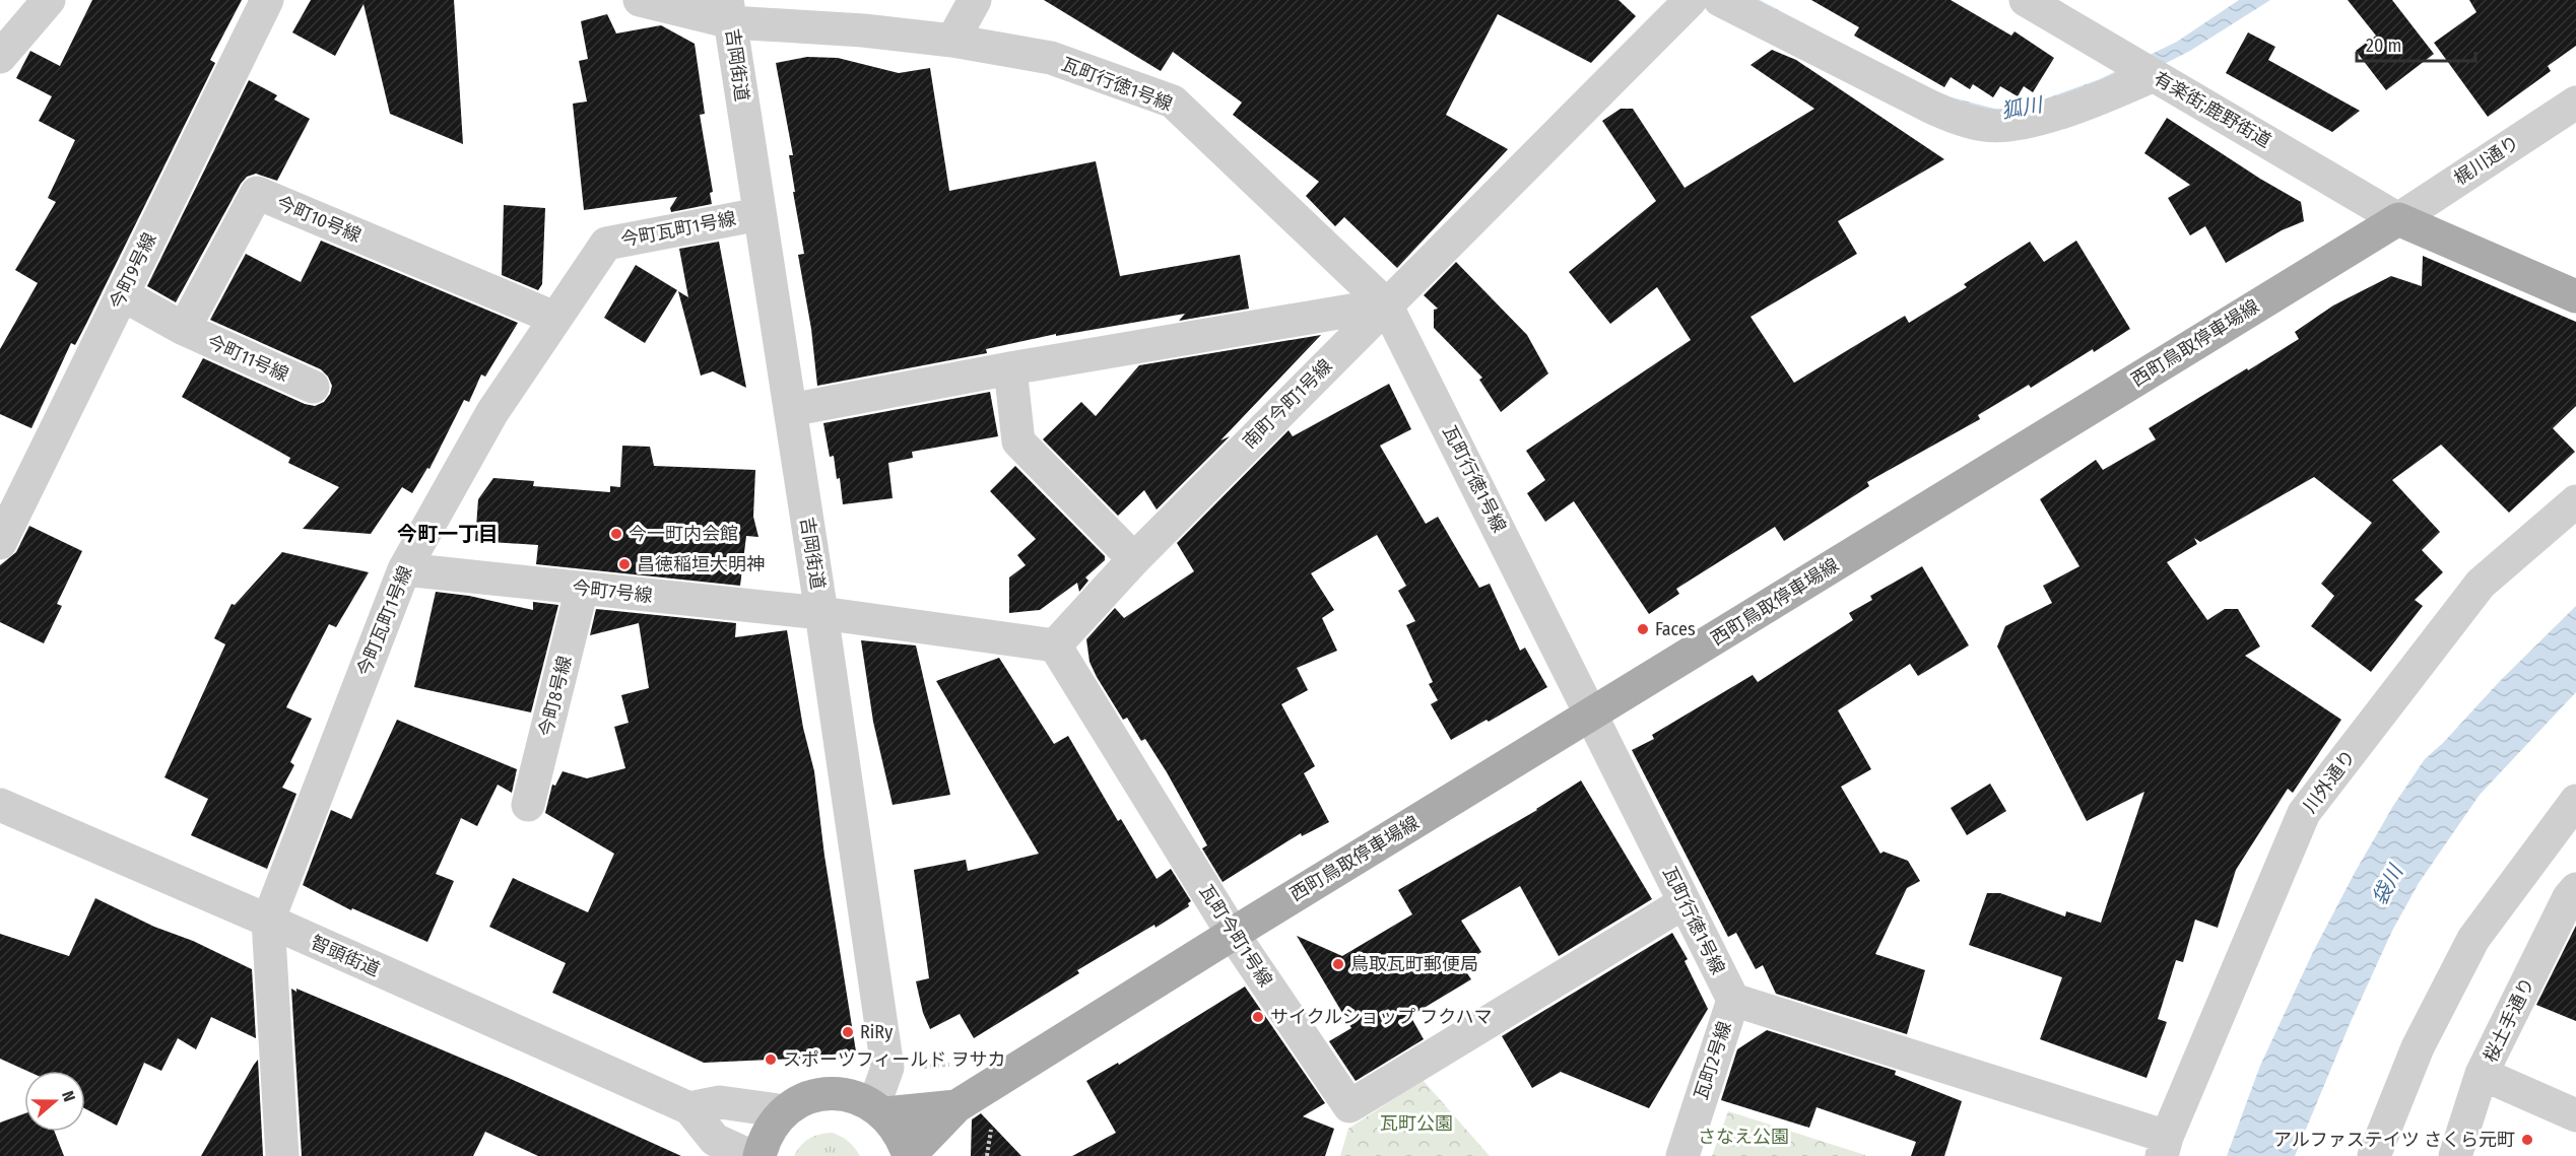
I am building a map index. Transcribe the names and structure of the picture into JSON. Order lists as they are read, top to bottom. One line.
{"streets":{"main road":["西町鳥取停車場線"],"street":["吉岡街道","瓦町行徳1号線","有楽街;鹿野街道","梶川通り","今町10号線","今町瓦町1号線","今町9号線","今町11号線","南町今町1号線","今町7号線","今町8号線","川外通り","瓦町今町1号線","智頭街道","桜土手通り","瓦町2号線"]},"crossings":[["吉岡街道","瓦町行徳1号線"],["吉岡街道","今町瓦町1号線"],["吉岡街道","西町鳥取停車場線"],["吉岡街道","今町7号線"],["瓦町行徳1号線","西町鳥取停車場線"],["瓦町行徳1号線","南町今町1号線"],["瓦町行徳1号線","瓦町今町1号線"],["瓦町行徳1号線","瓦町2号線"],["有楽街;鹿野街道","梶川通り"],["有楽街;鹿野街道","西町鳥取停車場線"],["梶川通り","西町鳥取停車場線"],["今町10号線","今町瓦町1号線"],["今町10号線","今町11号線"],["今町瓦町1号線","今町7号線"],["今町瓦町1号線","智頭街道"],["西町鳥取停車場線","瓦町今町1号線"],["南町今町1号線","瓦町今町1号線"],["今町7号線","今町8号線"]],"districts":["今町一丁目"],"water":["狐川","袋川"],"parks":["瓦町公園","さなえ公園"],"places":["今一町内会館","昌徳稲垣大明神","Faces","鳥取瓦町郵便局","サイクルショップ フクハマ","RiRy","スポーツフィールド ヲサカ","アルファステイツ さくら元町"],"scale_bar":"20 m","north":"right"}
